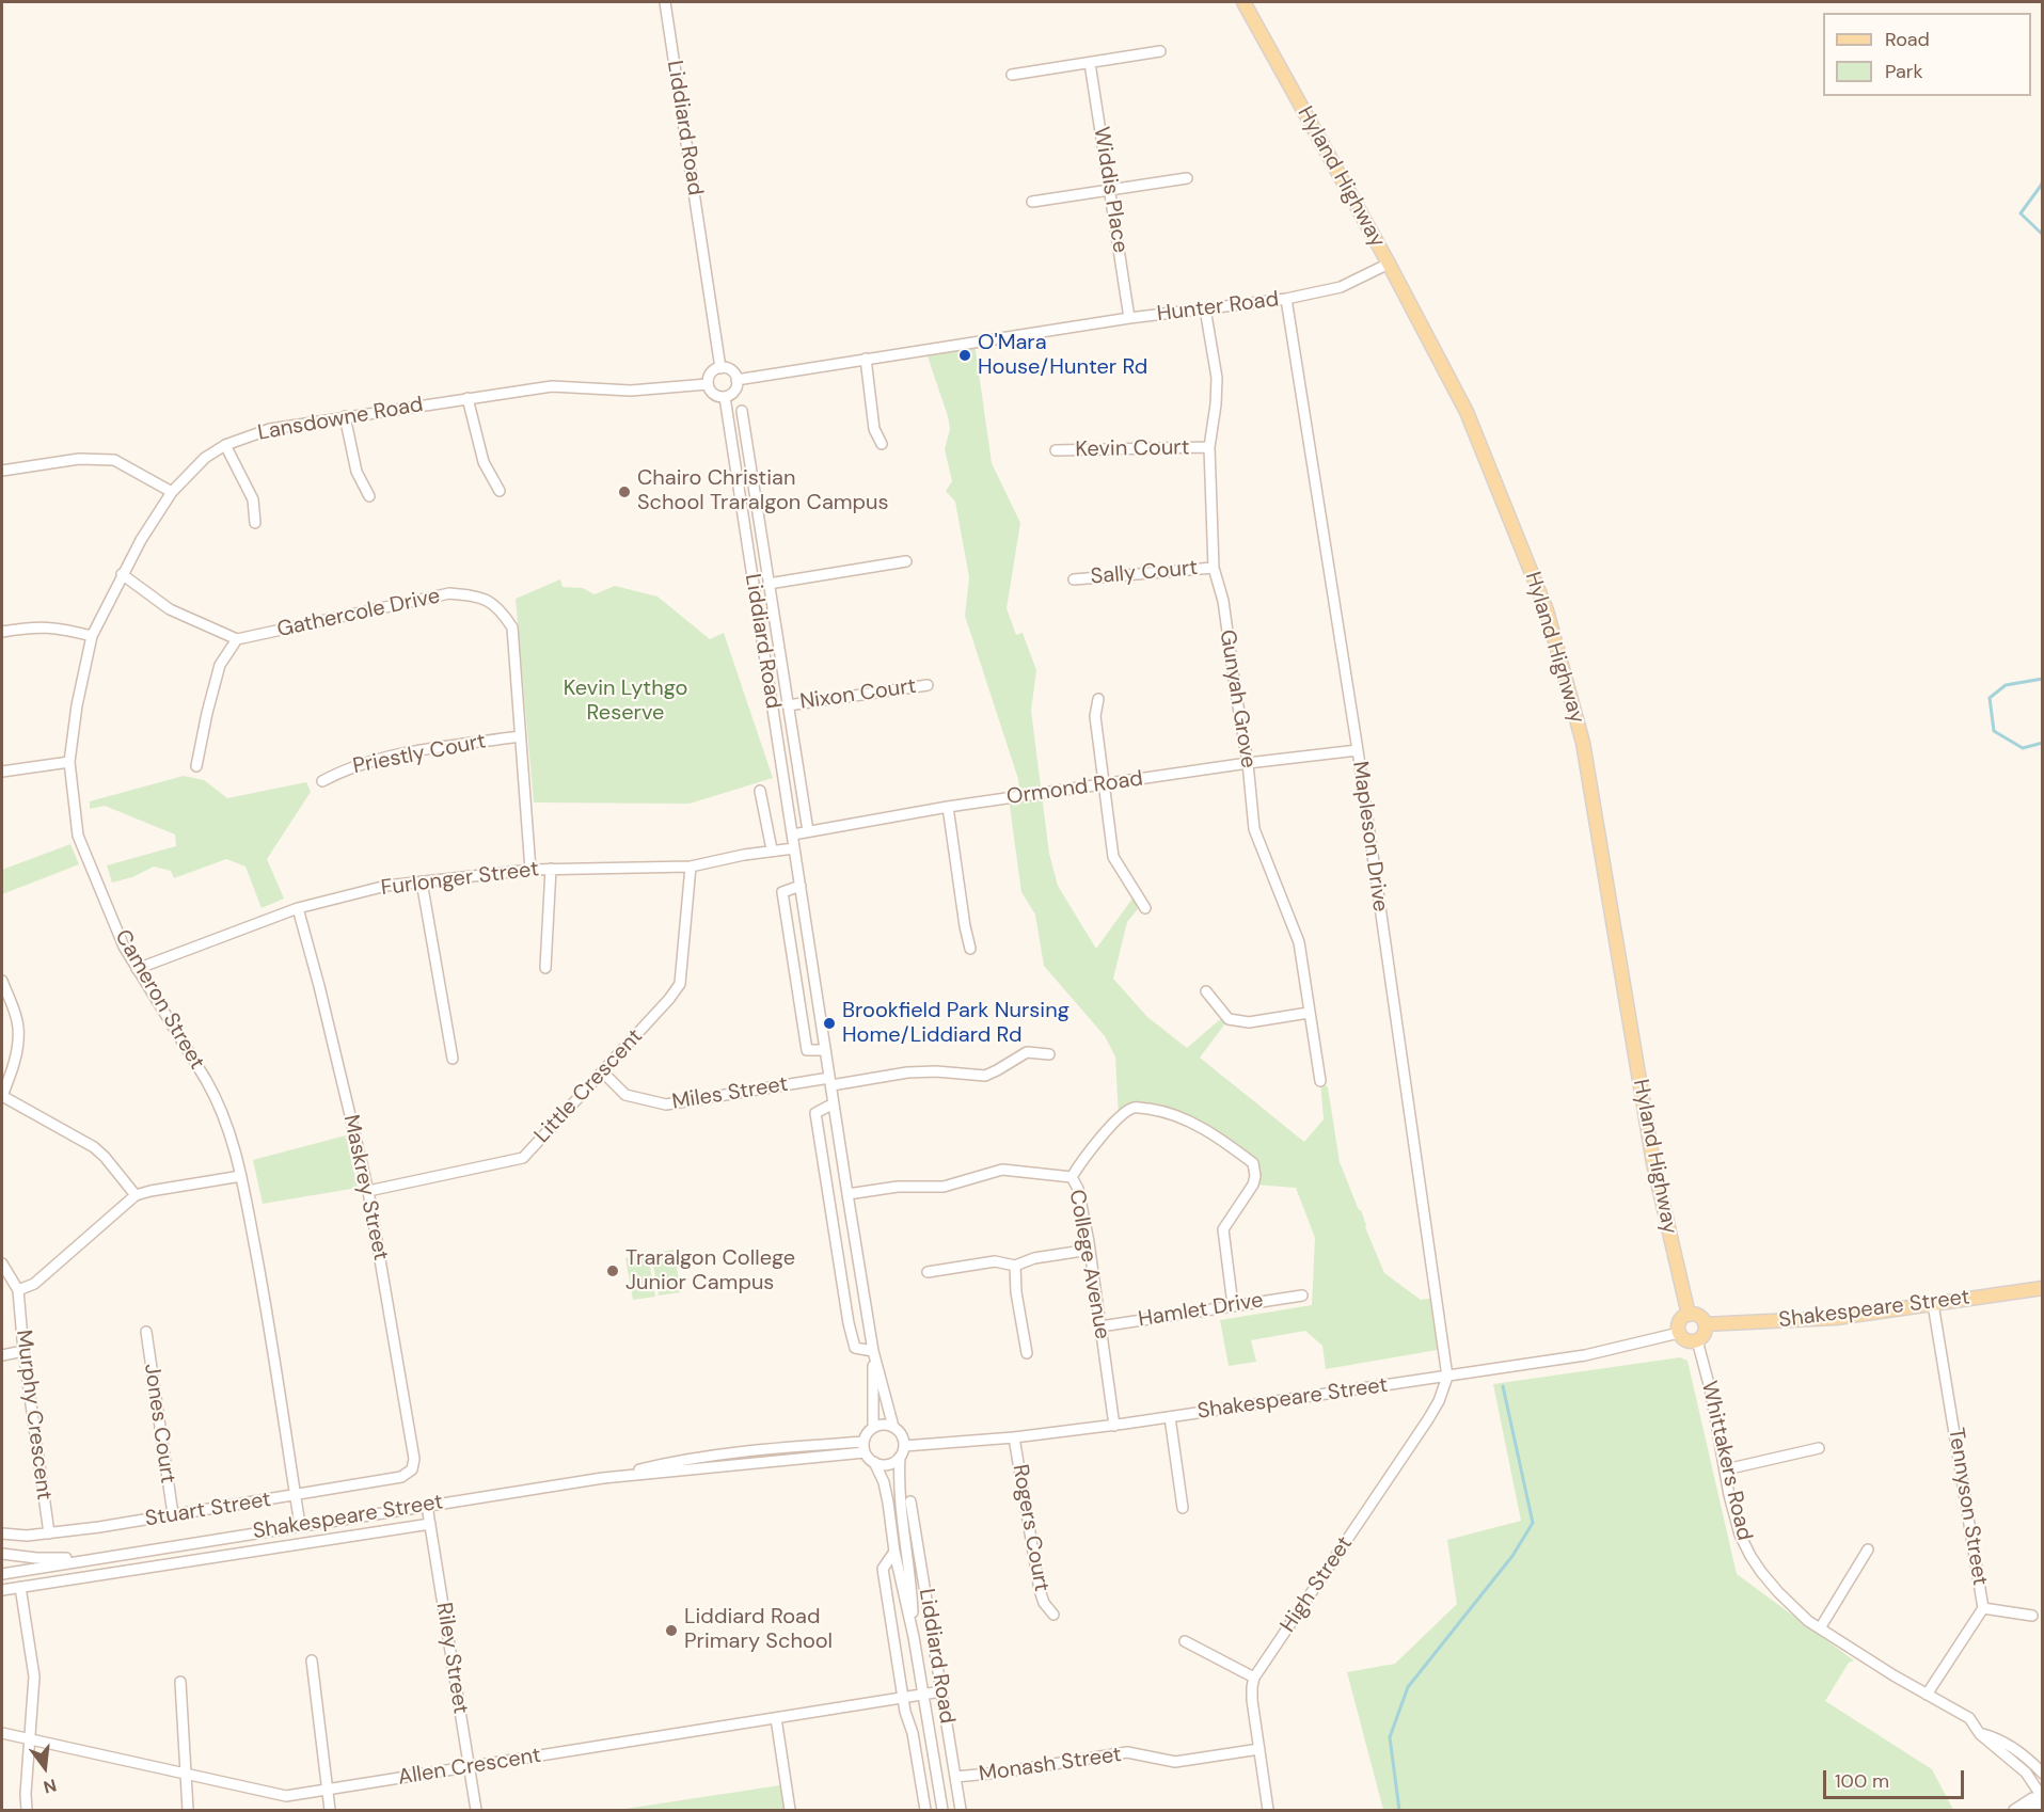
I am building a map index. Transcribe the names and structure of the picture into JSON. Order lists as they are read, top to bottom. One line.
{"streets":{"main road":["Hyland Highway","Shakespeare Street"],"street":["Liddiard Road","Widdis Place","Hunter Road","Lansdowne Road","Kevin Court","Sally Court","Gathercole Drive","Nixon Court","Gunyah Grove","Priestly Court","Ormond Road","Mapleson Drive","Furlonger Street","Cameron Street","Little Crescent","Miles Street","Maskrey Street","College Avenue","Hamlet Drive","Murphy Crescent","Jones Court","Whittakers Road","Tennyson Street","Stuart Street","Rogers Court","High Street","Riley Street","Monash Street","Allen Crescent"]},"crossings":[["Liddiard Road","Hunter Road"],["Liddiard Road","Lansdowne Road"],["Liddiard Road","Nixon Court"],["Liddiard Road","Ormond Road"],["Liddiard Road","Furlonger Street"],["Liddiard Road","Miles Street"],["Liddiard Road","College Avenue"],["Liddiard Road","Shakespeare Street"],["Liddiard Road","Monash Street"],["Liddiard Road","Allen Crescent"],["Hyland Highway","Hunter Road"],["Hyland Highway","Shakespeare Street"],["Hyland Highway","Whittakers Road"],["Widdis Place","Hunter Road"],["Hunter Road","Lansdowne Road"],["Hunter Road","Gunyah Grove"],["Hunter Road","Mapleson Drive"],["Lansdowne Road","Cameron Street"],["Kevin Court","Gunyah Grove"],["Sally Court","Gunyah Grove"],["Gathercole Drive","Priestly Court"],["Gathercole Drive","Furlonger Street"],["Gunyah Grove","Ormond Road"],["Ormond Road","Mapleson Drive"],["Mapleson Drive","Shakespeare Street"],["Mapleson Drive","High Street"],["Furlonger Street","Cameron Street"],["Furlonger Street","Little Crescent"],["Furlonger Street","Maskrey Street"],["Cameron Street","Shakespeare Street"],["Cameron Street","Stuart Street"],["Little Crescent","Miles Street"],["Little Crescent","Maskrey Street"],["Maskrey Street","Stuart Street"],["College Avenue","Shakespeare Street"],["College Avenue","Hamlet Drive"],["Shakespeare Street","Whittakers Road"],["Shakespeare Street","Tennyson Street"],["Shakespeare Street","Rogers Court"],["Shakespeare Street","High Street"],["Shakespeare Street","Riley Street"],["Murphy Crescent","Stuart Street"],["Jones Court","Stuart Street"],["Whittakers Road","Tennyson Street"],["Riley Street","Allen Crescent"]],"parks":["Kevin Lythgo Reserve"],"places":["O'Mara House/Hunter Rd","Chairo Christian School Traralgon Campus","Brookfield Park Nursing Home/Liddiard Rd","Traralgon College Junior Campus","Liddiard Road Primary School"],"legend":["Road","Park"],"scale_bar":"100 m","north":"bottom"}
